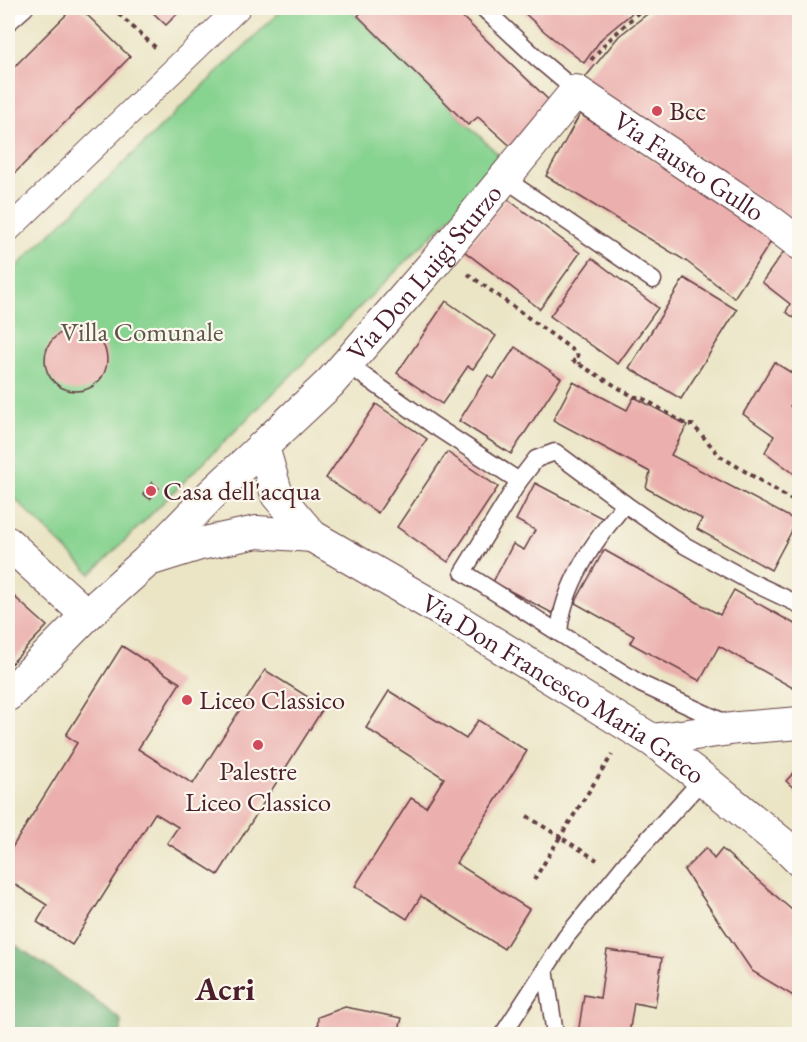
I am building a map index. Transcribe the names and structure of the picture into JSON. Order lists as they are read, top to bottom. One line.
{"streets":{"street":["Via Fausto Gullo","Via Don Luigi Sturzo","Via Don Francesco Maria Greco"]},"crossings":[["Via Fausto Gullo","Via Don Luigi Sturzo"]],"districts":["Acri"],"parks":["Villa Comunale"],"places":["Bcc","Casa dell'acqua","Liceo Classico","Palestre Liceo Classico"]}
